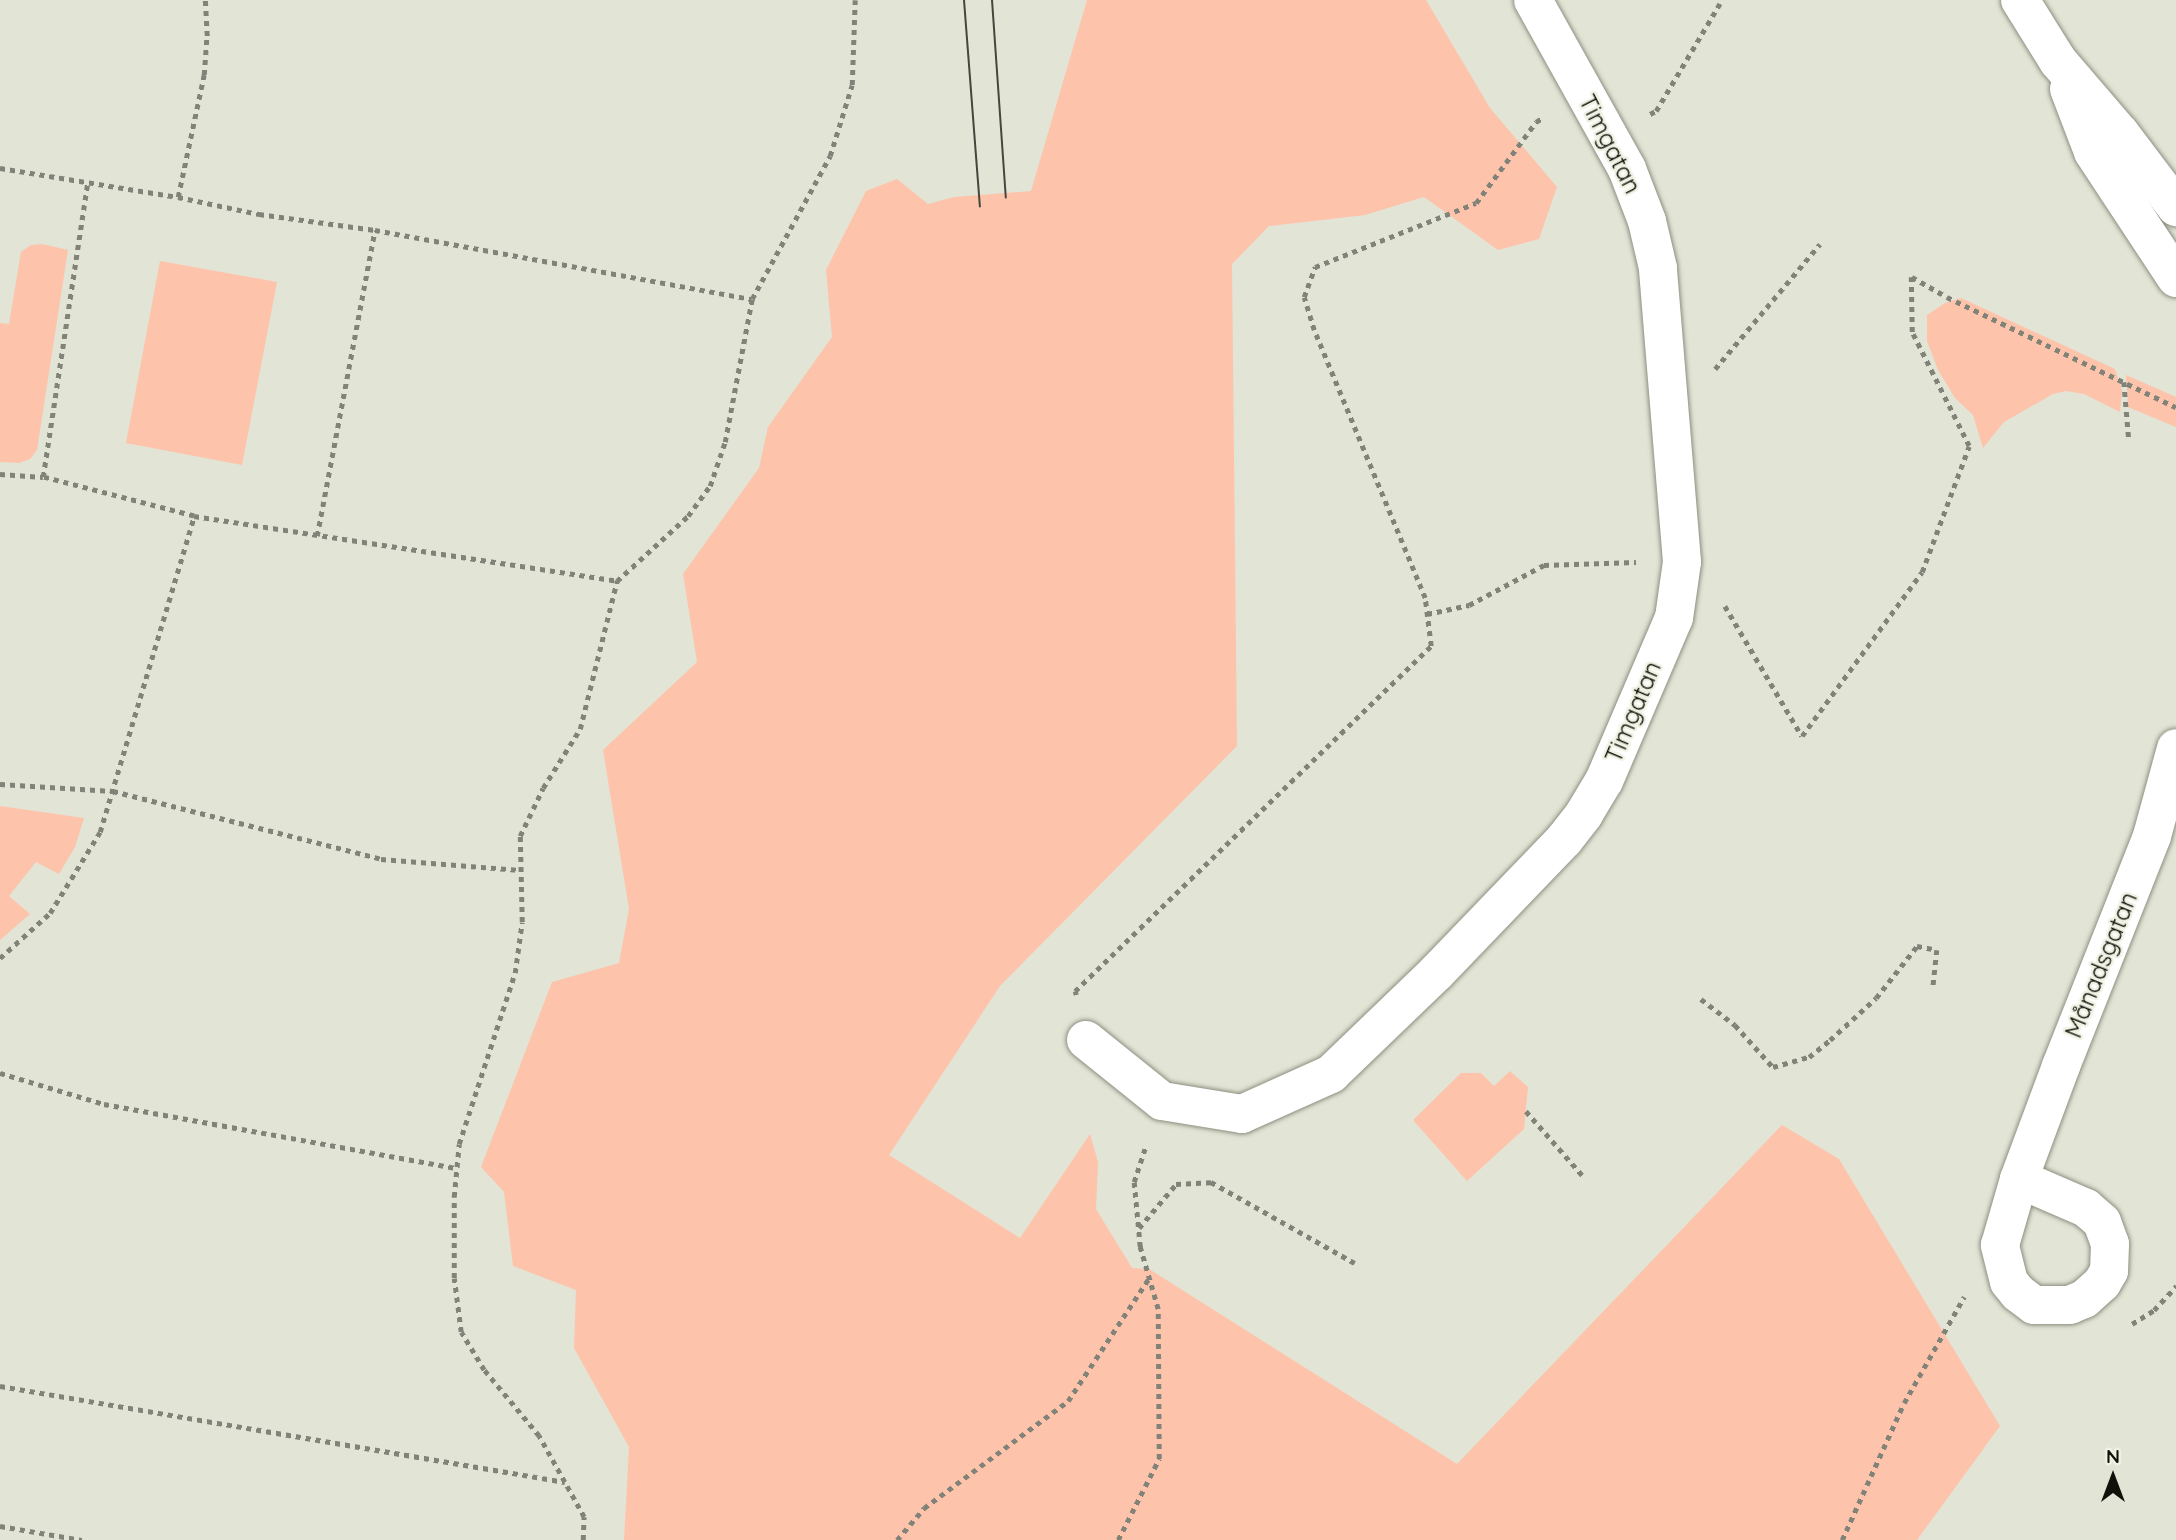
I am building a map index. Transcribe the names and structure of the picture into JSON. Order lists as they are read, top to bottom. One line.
{"streets":{"street":["Timgatan","Månadsgatan"]},"north":"top"}
